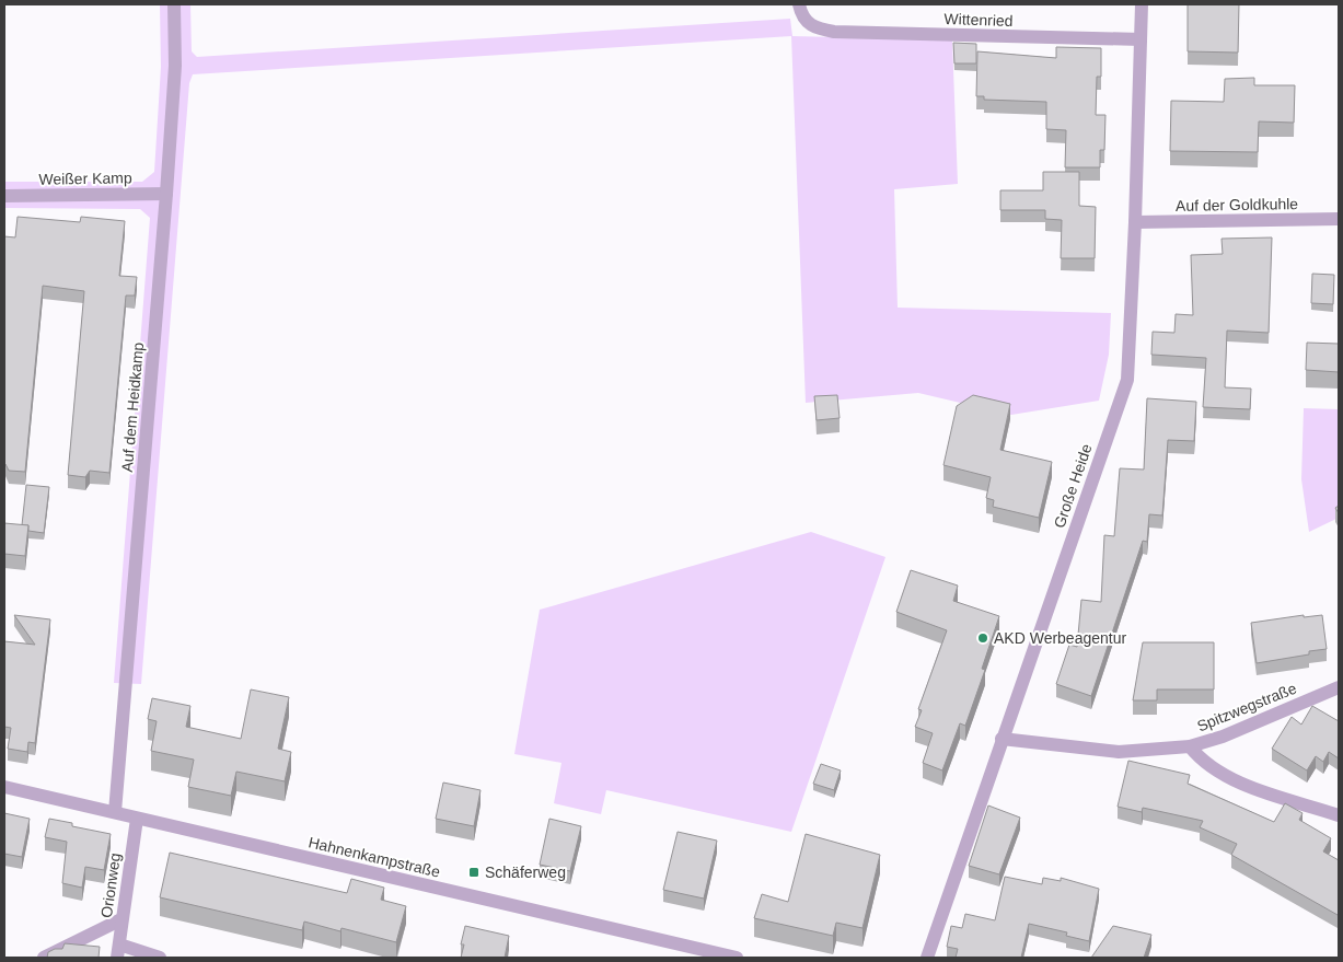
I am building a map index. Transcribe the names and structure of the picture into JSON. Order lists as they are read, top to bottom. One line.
{"streets":{"street":["Wittenried","Weißer Kamp","Auf der Goldkuhle","Auf dem Heidkamp","Große Heide","Spitzwegstraße","Hahnenkampstraße","Orionweg"]},"crossings":[["Wittenried","Große Heide"],["Weißer Kamp","Auf dem Heidkamp"],["Auf der Goldkuhle","Große Heide"],["Auf dem Heidkamp","Hahnenkampstraße"],["Große Heide","Spitzwegstraße"],["Hahnenkampstraße","Orionweg"]],"places":{"other":["AKD Werbeagentur"],"transit":["Schäferweg"]}}
